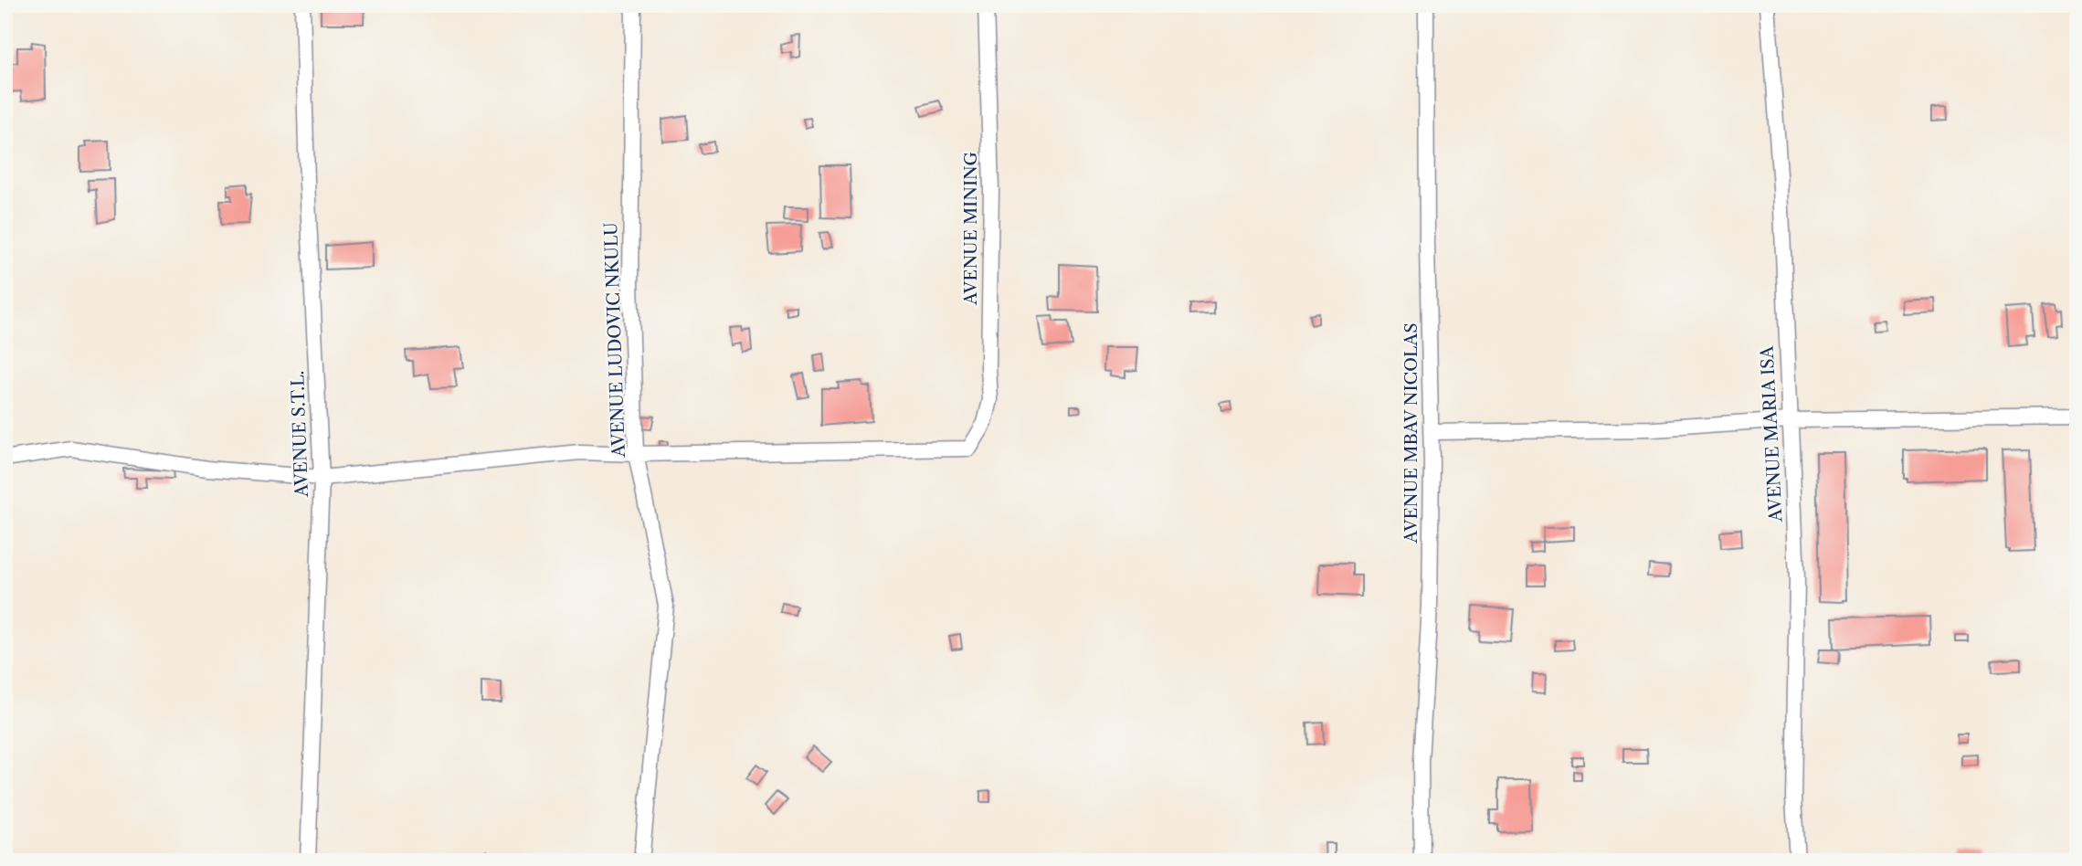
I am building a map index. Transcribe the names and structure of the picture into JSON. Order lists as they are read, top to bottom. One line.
{"streets":{"street":["AVENUE MINING","AVENUE LUDOVIC NKULU","AVENUE MBAV NICOLAS","AVENUE S.T.L.","AVENUE MARIA ISA"]},"crossings":[["AVENUE MINING","AVENUE LUDOVIC NKULU"]]}
